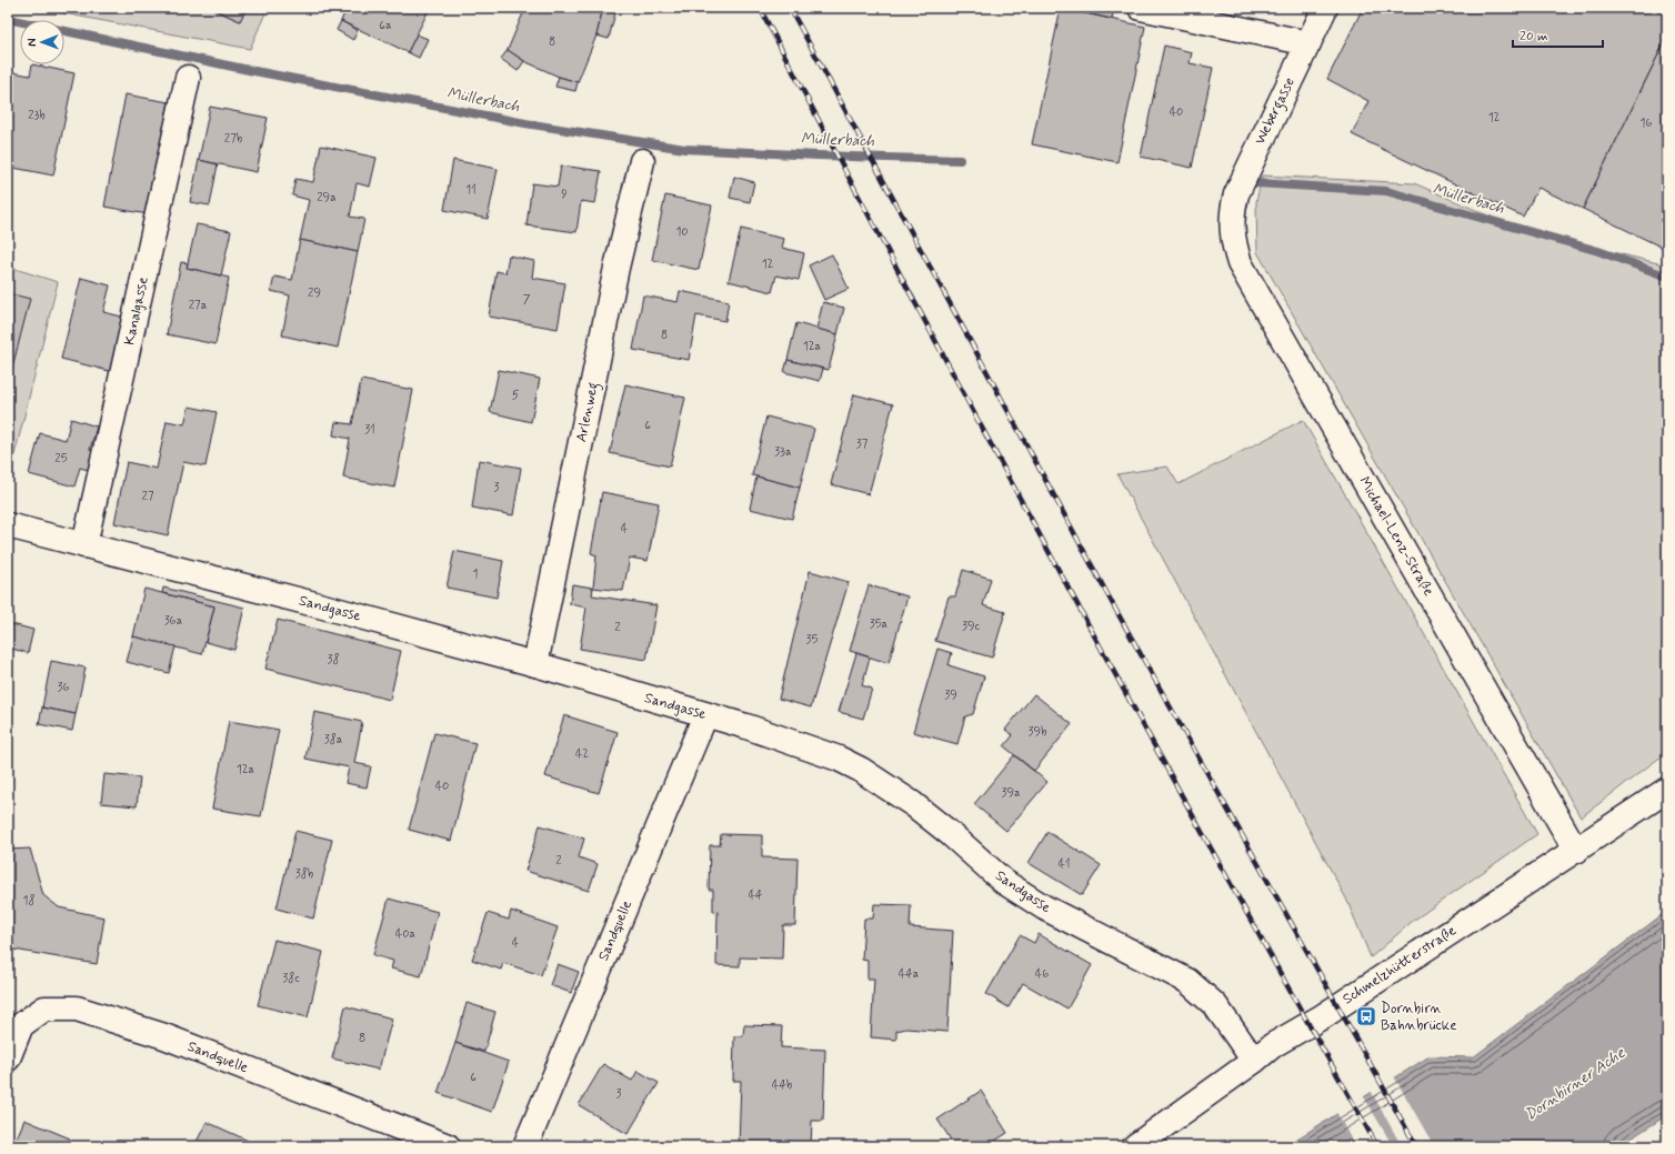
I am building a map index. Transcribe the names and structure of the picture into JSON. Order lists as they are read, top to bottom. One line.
{"streets":{"street":["Webergasse","Kanalgasse","Arlenweg","Michael-Lenz-Straße","Sandgasse","Sandquelle","Schmelzhütterstraße"]},"crossings":[["Webergasse","Michael-Lenz-Straße"],["Kanalgasse","Sandgasse"],["Arlenweg","Sandgasse"],["Michael-Lenz-Straße","Schmelzhütterstraße"],["Sandgasse","Sandquelle"],["Sandgasse","Schmelzhütterstraße"]],"water":["Müllerbach","Dornbirner Ache"],"places":{"bus stop":["Dornbirn Bahnbrücke"]},"house_numbers":["6a","8","40","23b","12","16","27b","11","9","29a","10","12","29","7","27a","8","12a","5","6","31","37","33a","25","3","27","4","1","36a","35a","39c","2","35","38","36","39","39b","38a","42","12a","40","39a","2","41","38b","44","18","40a","4","44a","46","38c","8","6","44b","3"],"scale_bar":"20 m","north":"left"}
